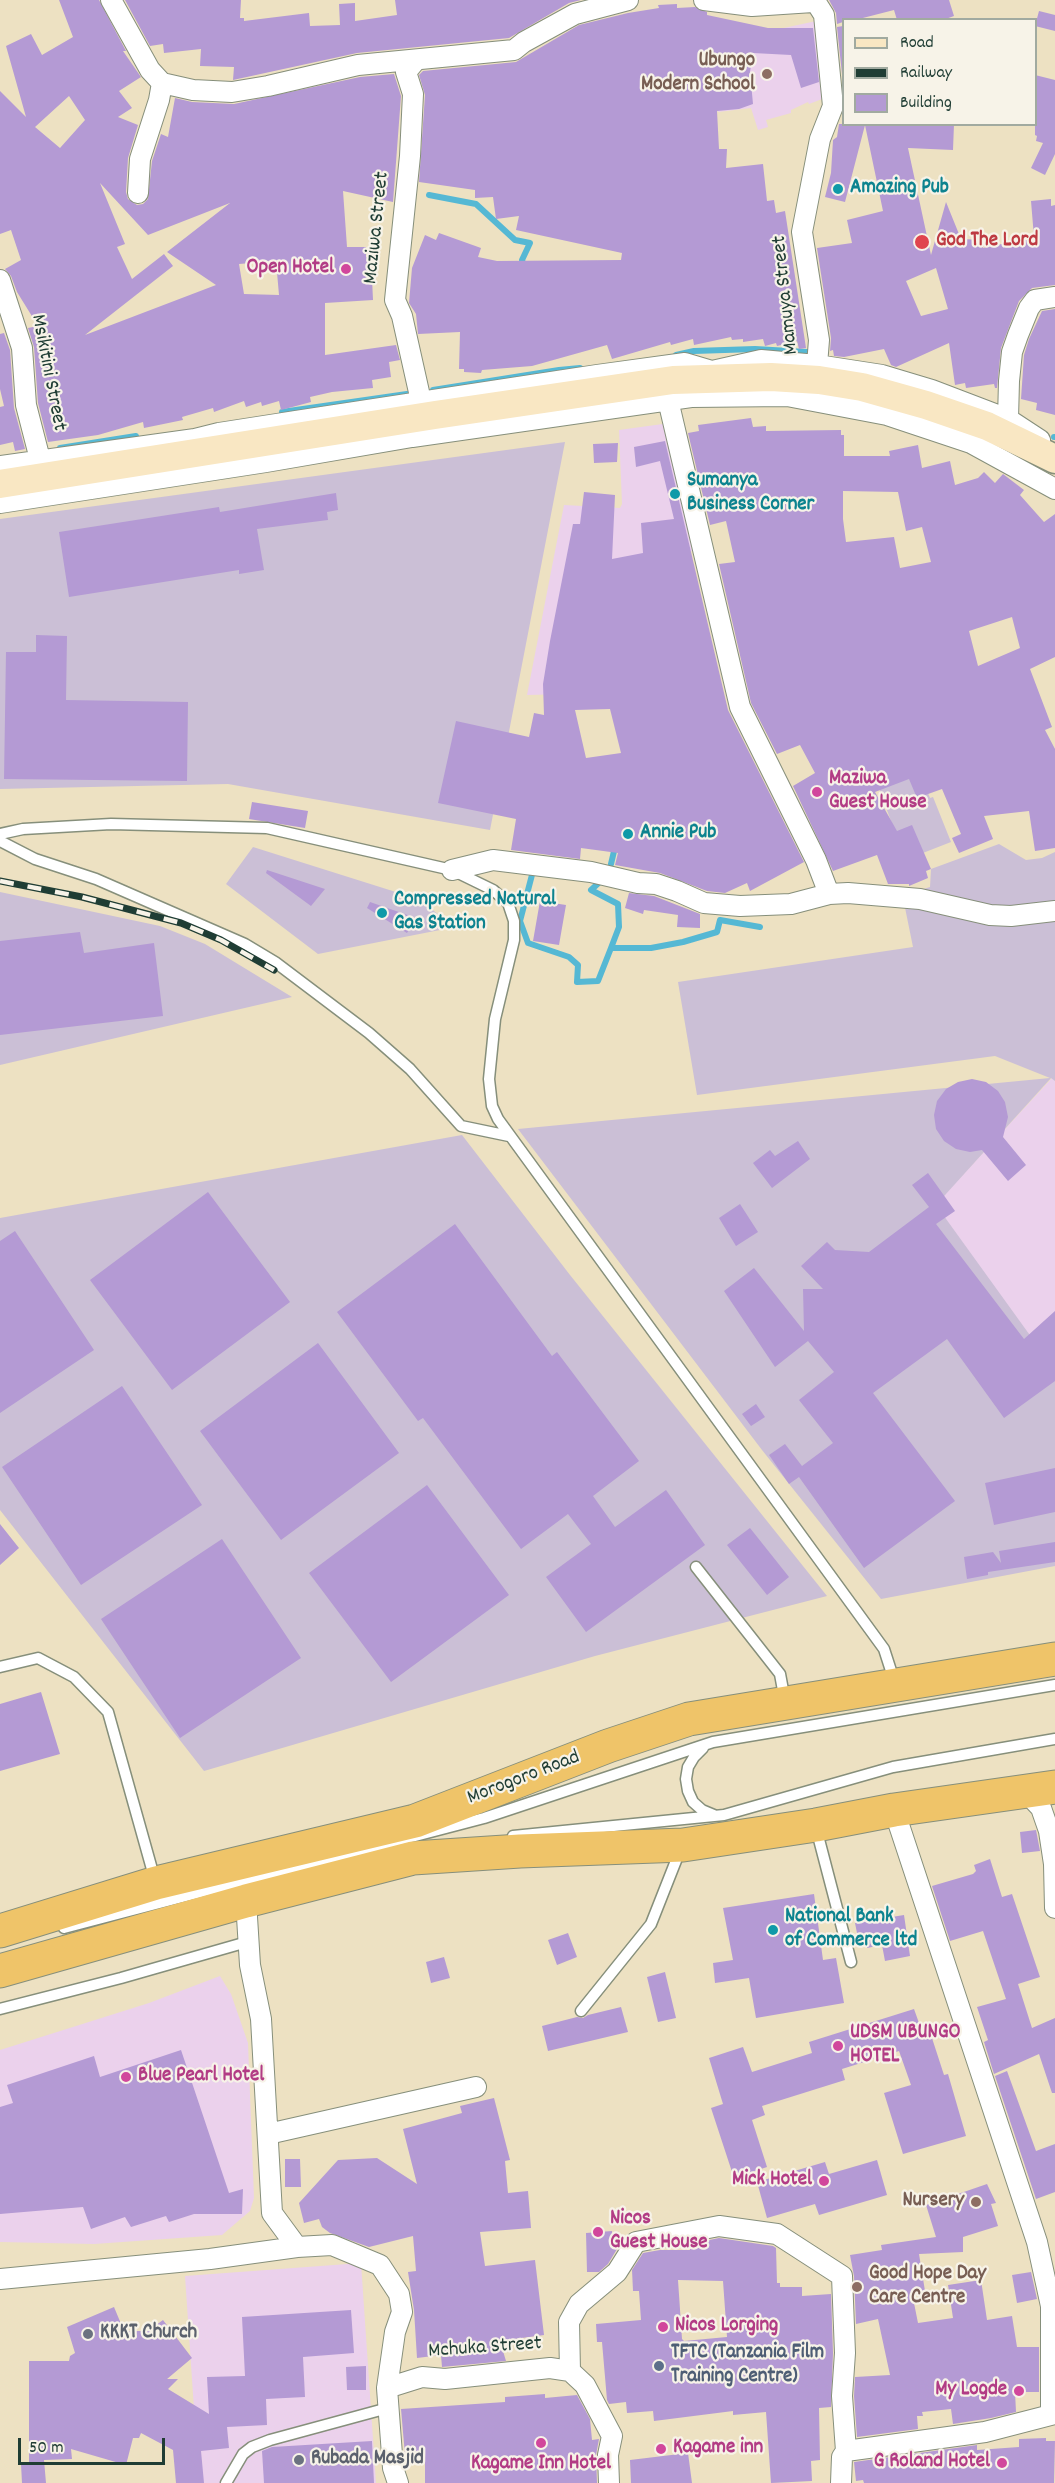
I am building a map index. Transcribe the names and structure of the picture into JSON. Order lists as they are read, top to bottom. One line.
{"streets":{"highway":["Morogoro Road"],"street":["Maziwa Street","Mamuya Street","Msikitini Street","Mchuka Street"]},"places":["Ubungo Modern School","Amazing Pub","God The Lord","Open Hotel","Sumanya Business Corner","Maziwa Guest House","Annie Pub","Compressed Natural Gas Station","National Bank of Commerce ltd","UDSM UBUNGO HOTEL","Blue Pearl Hotel","Mick Hotel","Nursery","Nicos Guest House","Good Hope Day Care Centre","Nicos Lorging","KKKT Church","TFTC (Tanzania Film Training Centre)","My Logde","Kagame Inn Hotel","Kagame inn","Rubada Masjid","G Roland Hotel"],"legend":["Road","Railway","Building"],"scale_bar":"50 m"}
